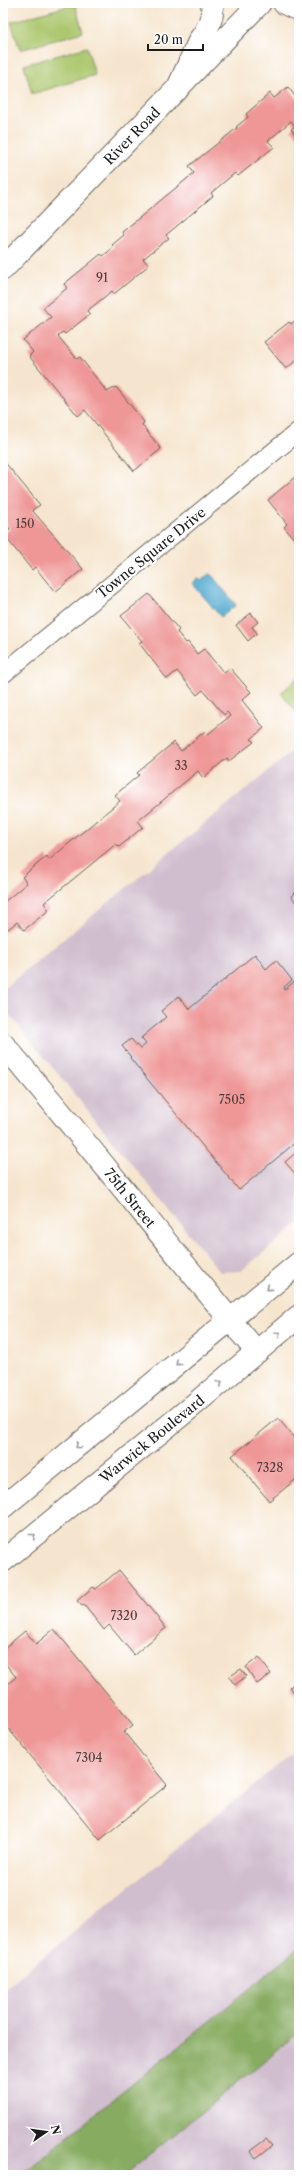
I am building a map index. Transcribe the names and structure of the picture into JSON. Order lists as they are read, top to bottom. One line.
{"streets":{"main road":["River Road","75th Street","Warwick Boulevard"],"street":["Towne Square Drive"]},"crossings":[["75th Street","Warwick Boulevard"]],"house_numbers":["91","150","33","7505","7328","7320","7304"],"scale_bar":"20 m","north":"right"}
